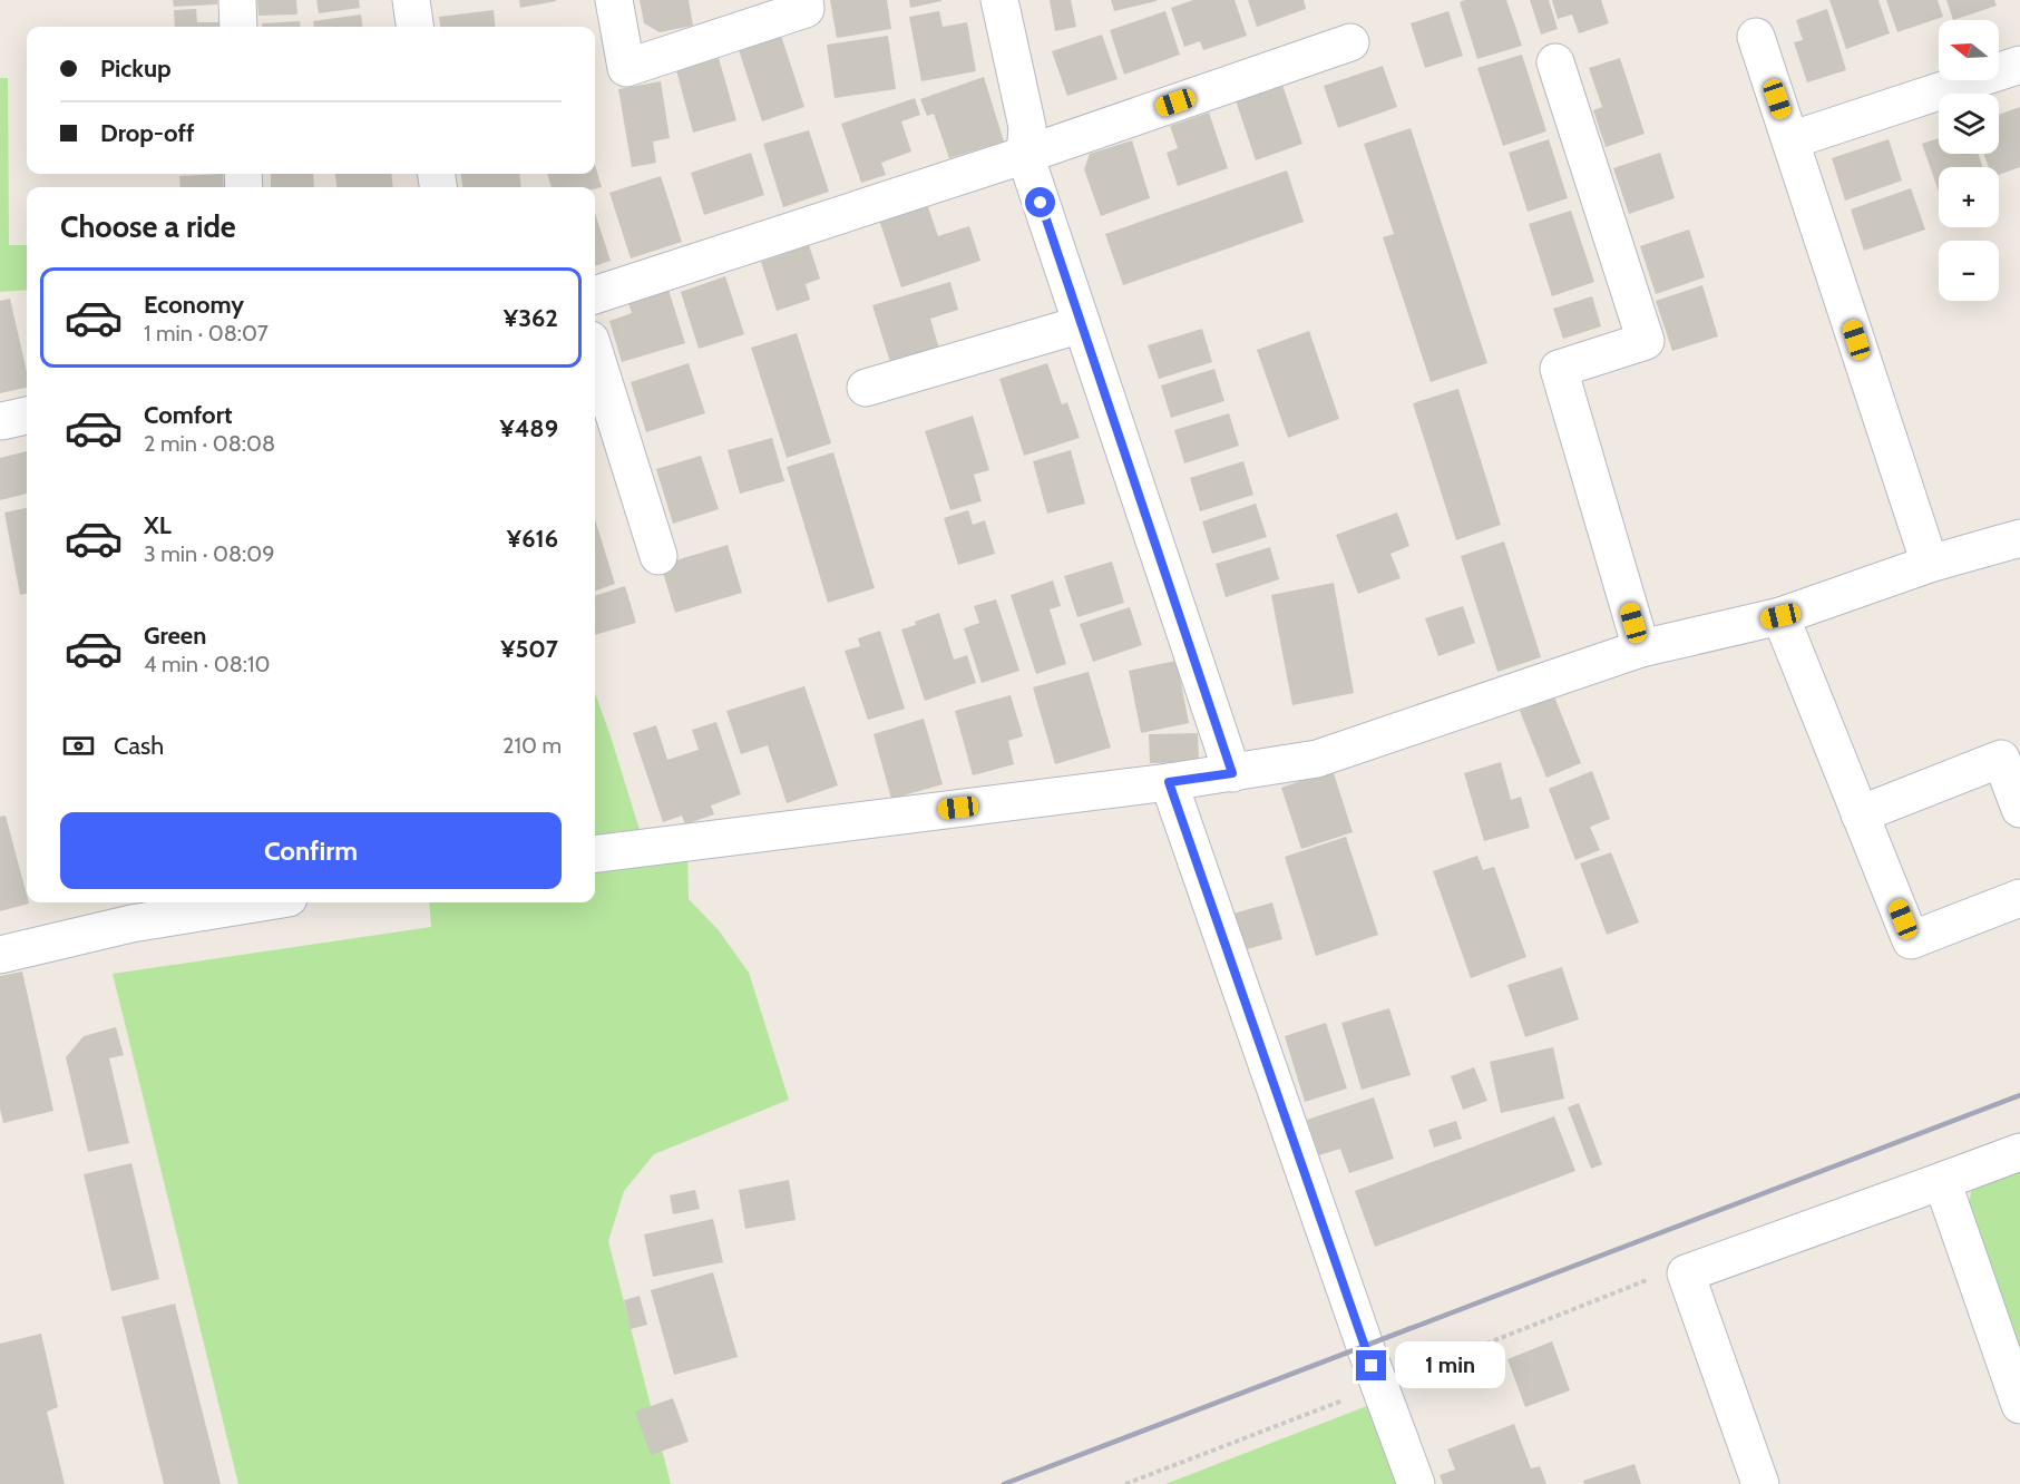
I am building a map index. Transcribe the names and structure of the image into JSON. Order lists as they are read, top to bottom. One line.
{"north":"left","page":{"map_buttons":["+","−"],"banner":["Pickup","Drop-off"],"heading":"Choose a ride","list":[{"name":"Economy","note":"1 min · 08:07","value":"¥362"},{"name":"Comfort","note":"2 min · 08:08","value":"¥489"},{"name":"XL","note":"3 min · 08:09","value":"¥616"},{"name":"Green","note":"4 min · 08:10","value":"¥507"}],"pay":["Cash","210 m"],"buttons":"Confirm","bubble":"1 min"}}
